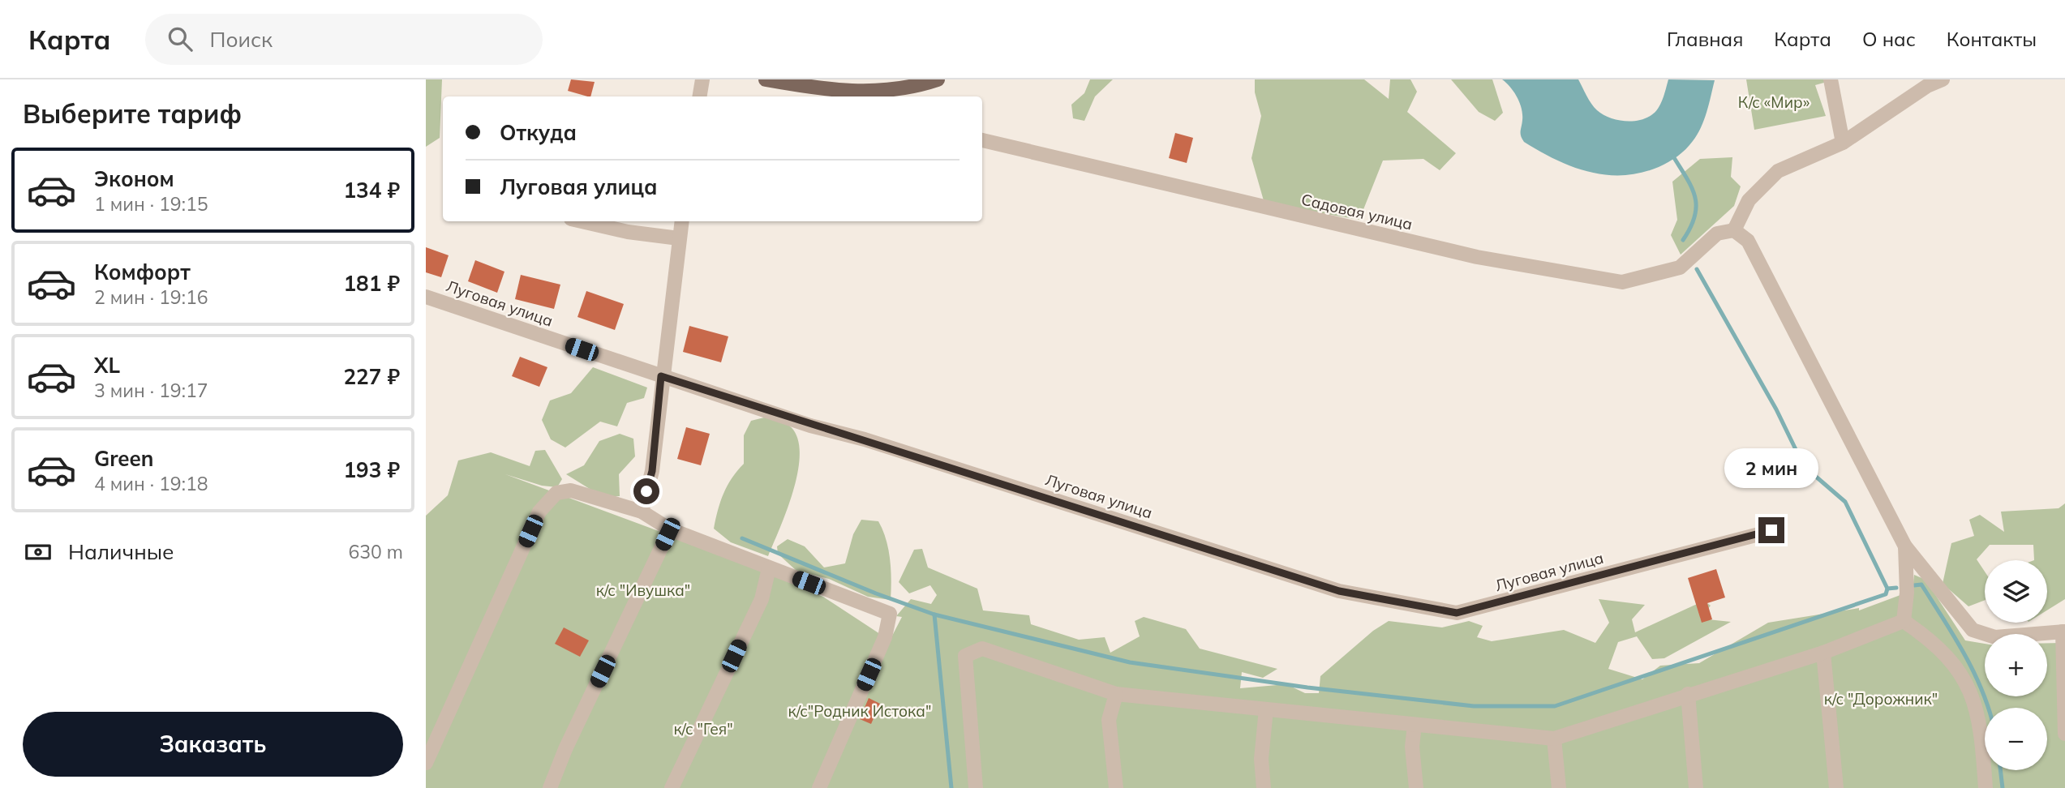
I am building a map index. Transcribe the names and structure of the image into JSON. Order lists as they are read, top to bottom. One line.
{"streets":{"street":["Садовая улица","Луговая улица"]},"parks":["К/с «Мир»","к/с \"Ивушка\"","к/с \"Дорожник\"","к/с\"Родник Истока\"","к/с \"Гея\""],"page":{"header":"Карта","search":"Поиск","nav":["Главная","Карта","О нас","Контакты"],"heading":"Выберите тариф","banner":["Откуда","Луговая улица"],"list":[{"name":"Эконом","note":"1 мин · 19:15","value":"134 ₽"},{"name":"Комфорт","note":"2 мин · 19:16","value":"181 ₽"},{"name":"XL","note":"3 мин · 19:17","value":"227 ₽"},{"name":"Green","note":"4 мин · 19:18","value":"193 ₽"}],"bubble":"2 мин","pay":["Наличные","630 m"],"map_buttons":["+","−"],"buttons":"Заказать"}}
